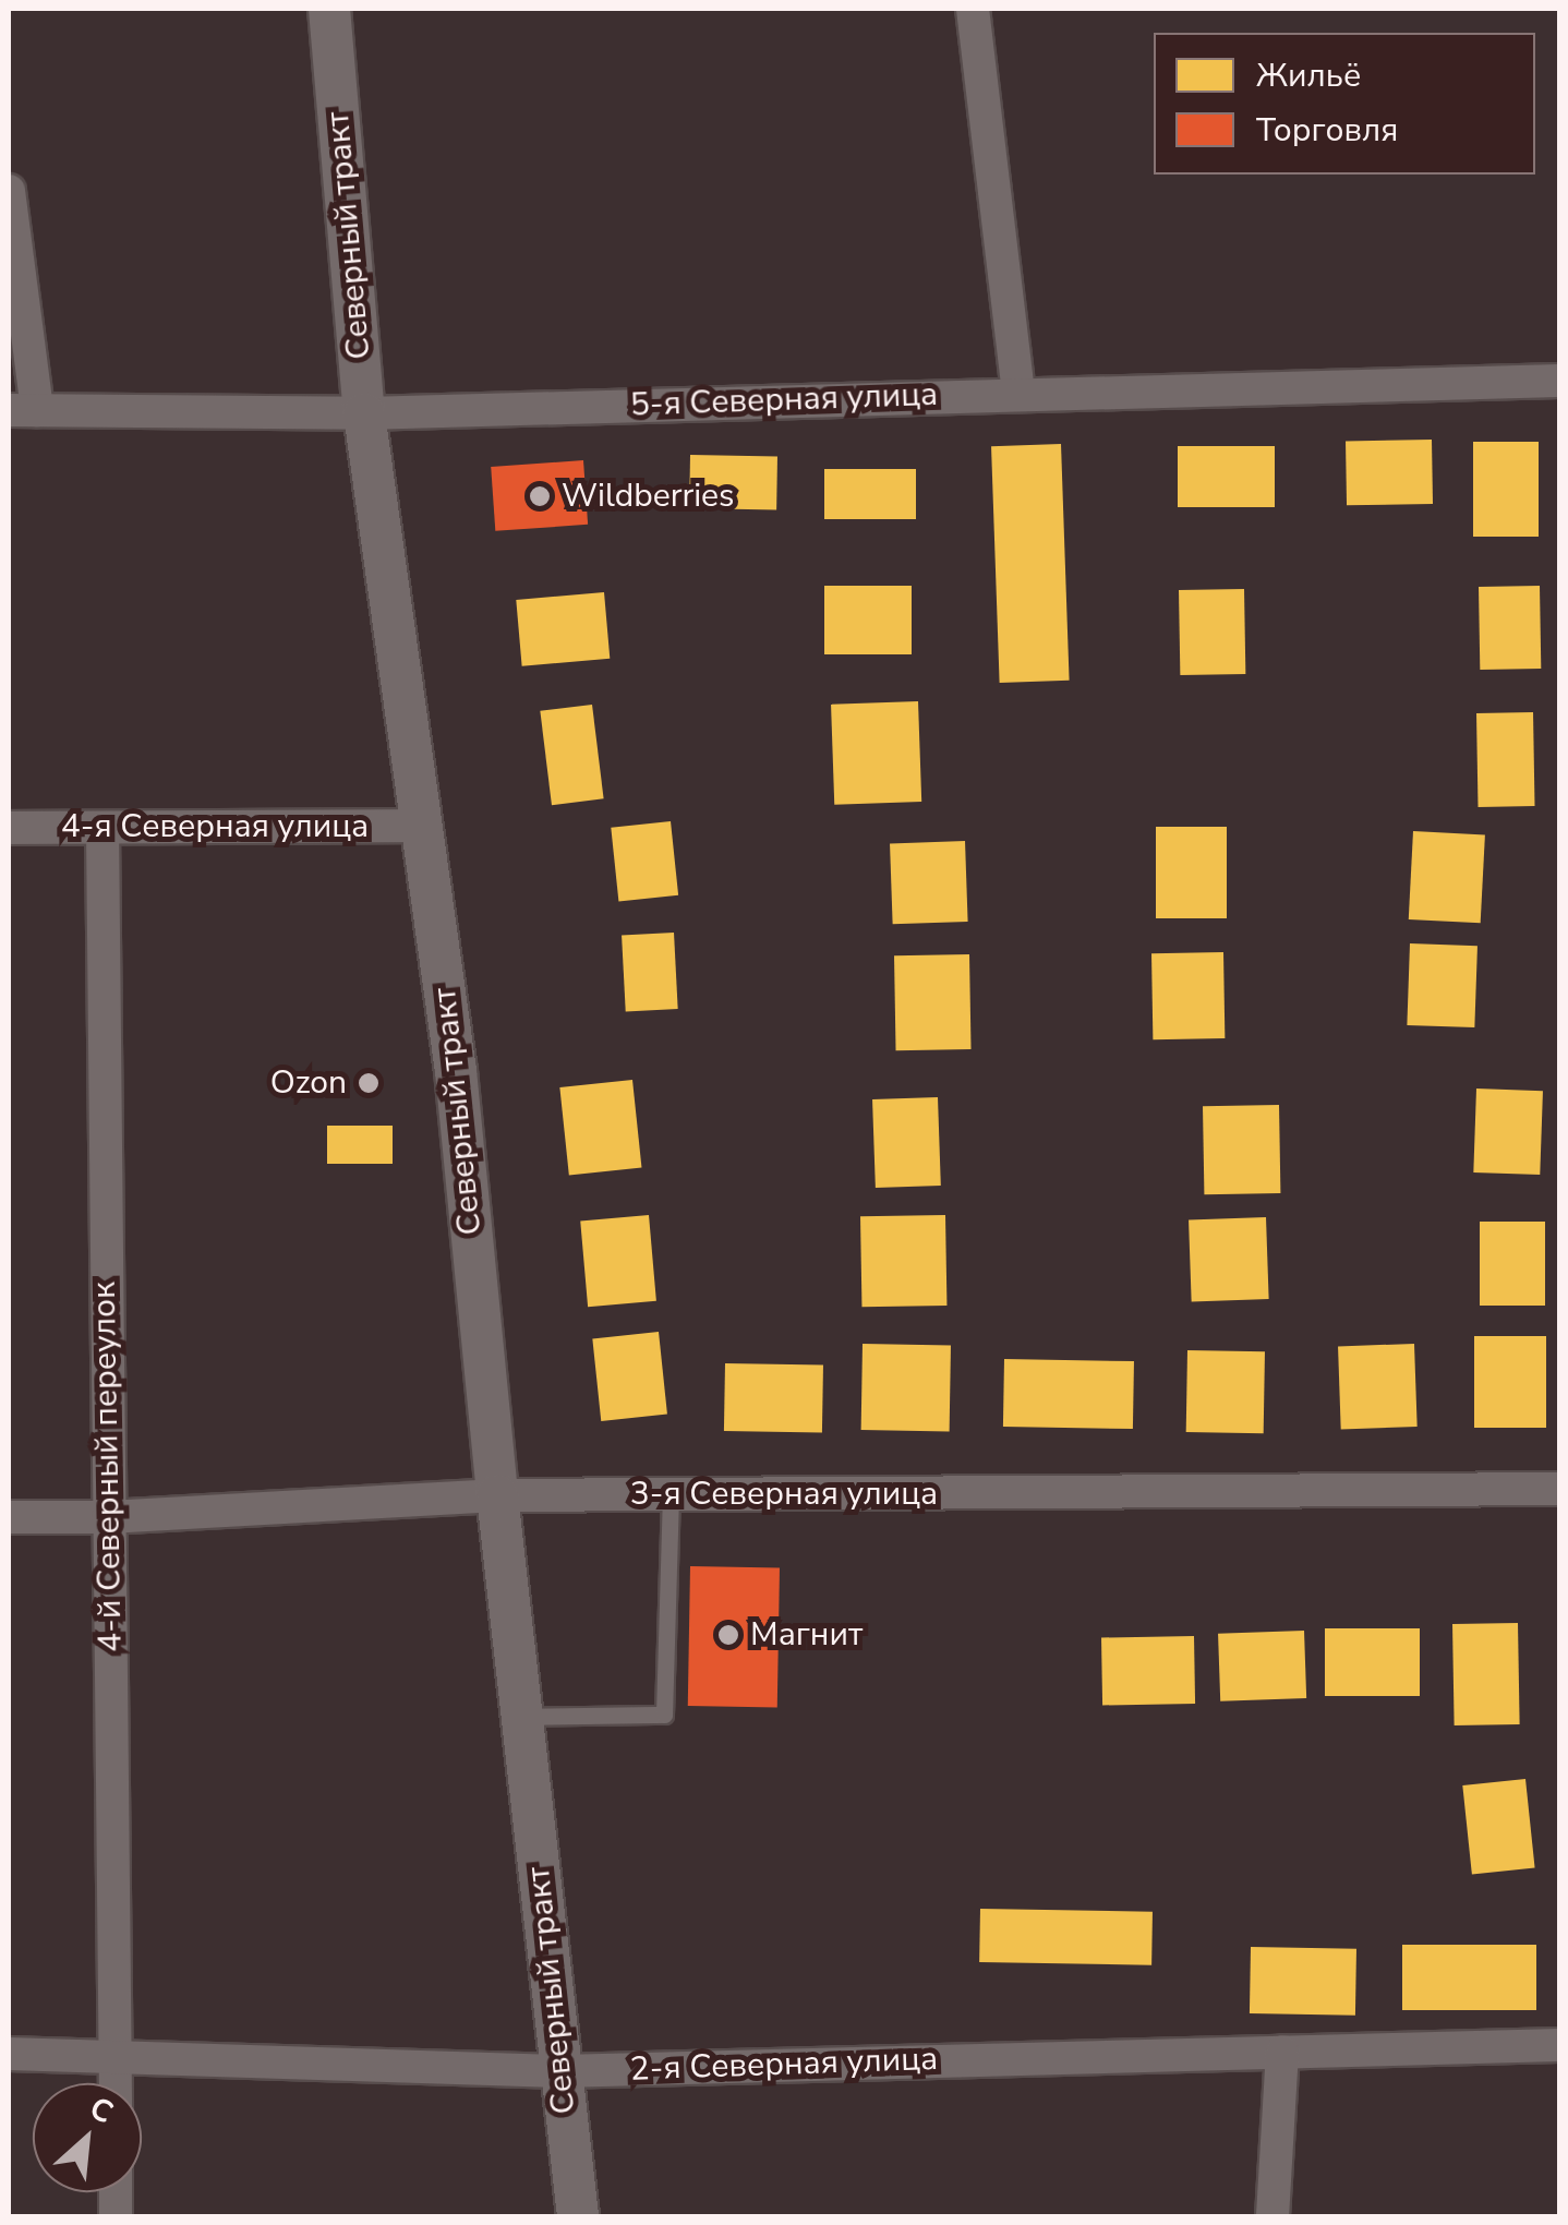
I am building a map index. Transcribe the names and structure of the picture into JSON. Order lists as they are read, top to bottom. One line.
{"streets":{"street":["Северный тракт","5-я Северная улица","4-я Северная улица","4-й Северный переулок","3-я Северная улица","2-я Северная улица"]},"crossings":[["Северный тракт","5-я Северная улица"],["Северный тракт","4-я Северная улица"],["Северный тракт","3-я Северная улица"],["Северный тракт","2-я Северная улица"],["4-я Северная улица","4-й Северный переулок"],["4-й Северный переулок","3-я Северная улица"],["4-й Северный переулок","2-я Северная улица"]],"places":["Wildberries","Ozon","Магнит"],"legend":["Жильё","Торговля"],"north":"top right"}
